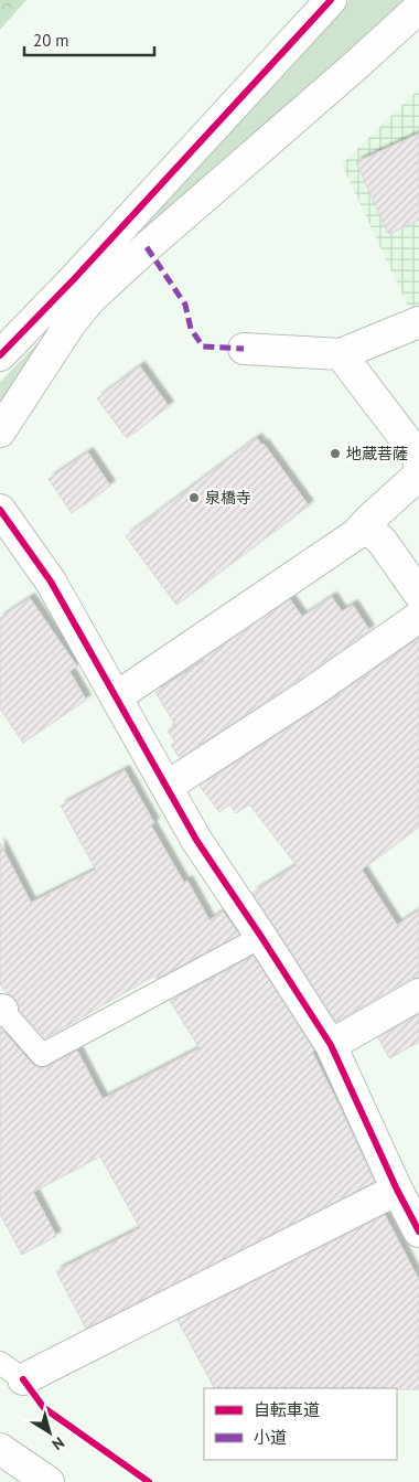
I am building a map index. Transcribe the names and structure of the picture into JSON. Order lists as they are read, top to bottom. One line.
{"places":["地蔵菩薩","泉橋寺"],"legend":["自転車道","小道"],"scale_bar":"20 m","north":"bottom right"}
